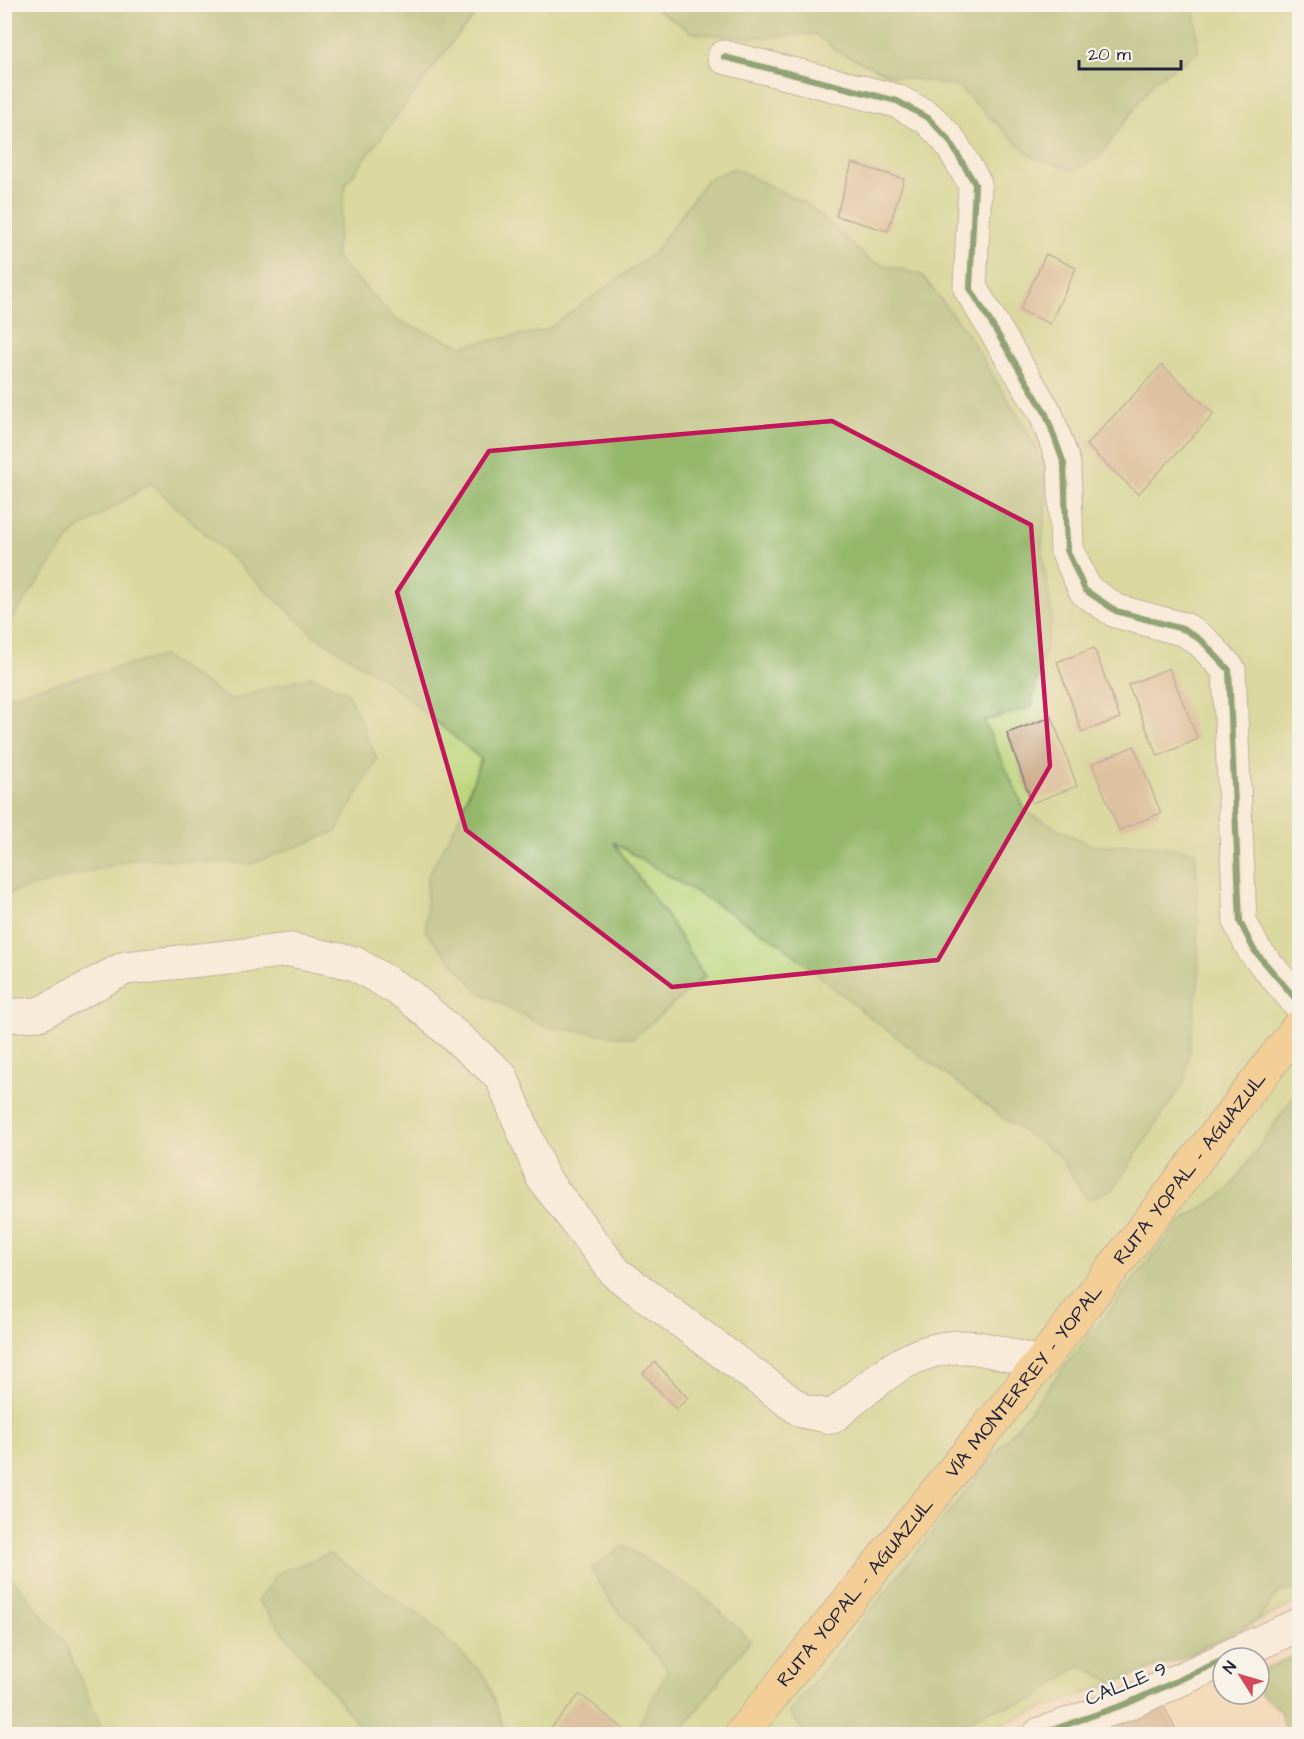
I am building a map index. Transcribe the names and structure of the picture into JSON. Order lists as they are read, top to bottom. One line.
{"streets":{"street":["RUTA YOPAL - AGUAZUL"],"cycle path":["CALLE 9"]},"scale_bar":"20 m","north":"top left"}
